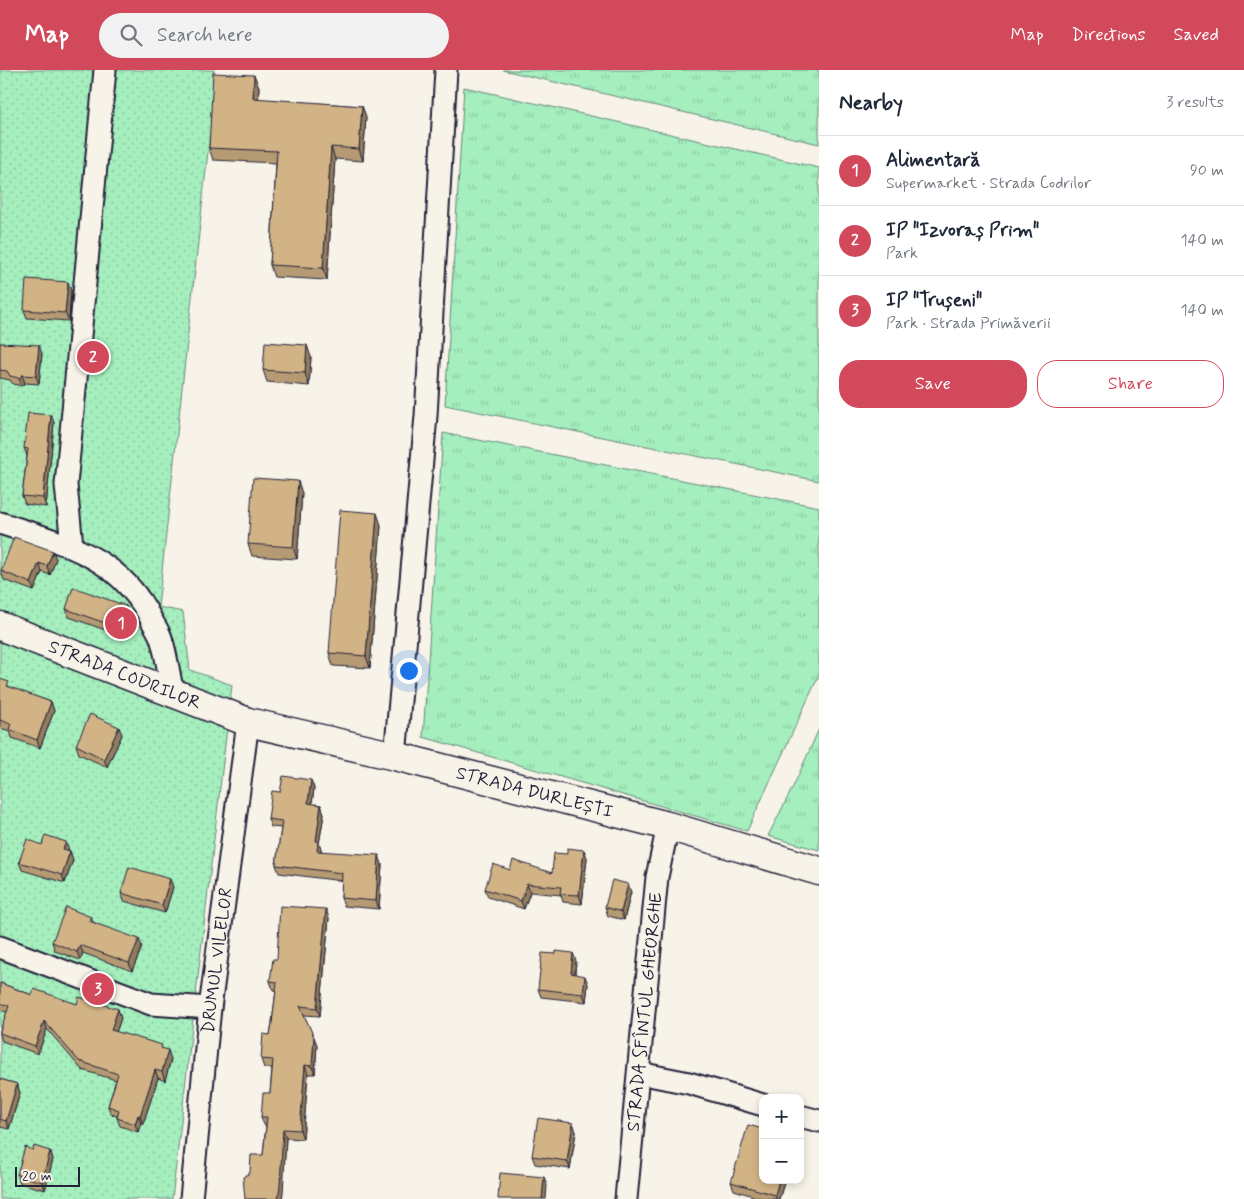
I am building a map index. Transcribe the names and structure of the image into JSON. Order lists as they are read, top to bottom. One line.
{"streets":{"street":["STRADA CODRILOR","STRADA DURLEȘTI","DRUMUL VILELOR","STRADA SFÎNTUL GHEORGHE"]},"crossings":[["STRADA CODRILOR","STRADA DURLEȘTI"],["STRADA CODRILOR","DRUMUL VILELOR"],["STRADA DURLEȘTI","DRUMUL VILELOR"],["STRADA DURLEȘTI","STRADA SFÎNTUL GHEORGHE"]],"scale_bar":"20 m","page":{"header":"Map","search":"Search here","nav":["Map","Directions","Saved"],"heading":["Nearby","3 results"],"list":[{"mark":"1","name":"Alimentară","note":"Supermarket · Strada Codrilor","value":"90 m"},{"mark":"2","name":"IP \"Izvoraș Prim\"","note":"Park","value":"140 m"},{"mark":"3","name":"IP \"Trușeni\"","note":"Park · Strada Primăverii","value":"140 m"}],"pins":["2","1","3"],"buttons":["Save","Share"],"map_buttons":["+","−"],"scale":"20 m"}}
